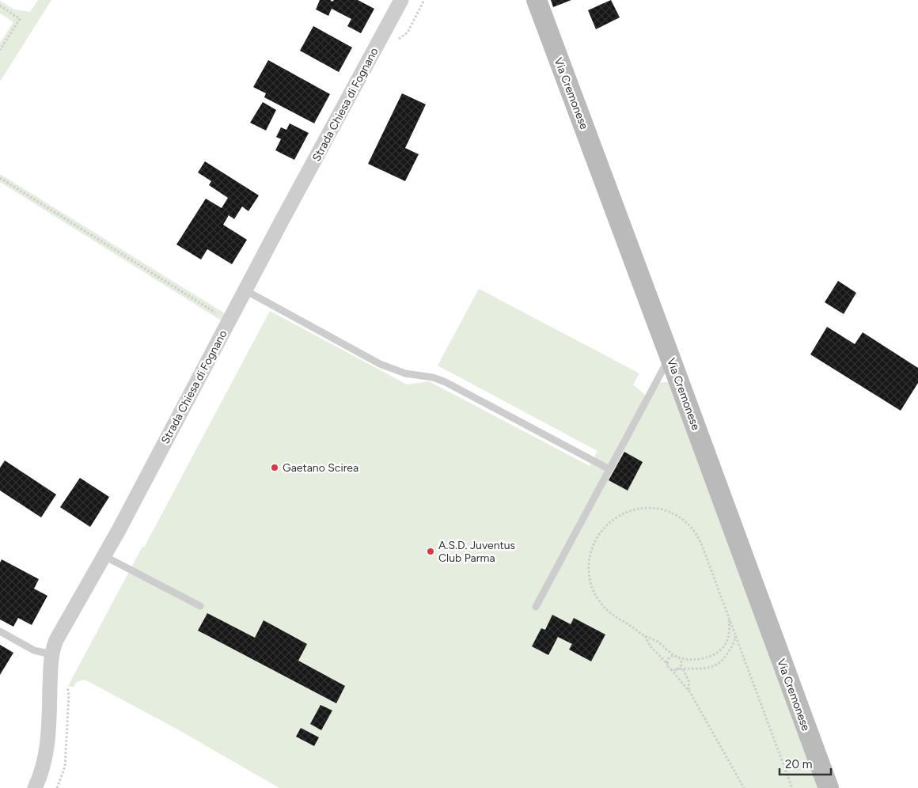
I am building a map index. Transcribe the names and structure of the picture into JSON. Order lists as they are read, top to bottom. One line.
{"streets":{"main road":["Via Cremonese"],"street":["Strada Chiesa di Fognano"]},"places":["Gaetano Scirea","A.S.D. Juventus Club Parma"],"scale_bar":"20 m"}
